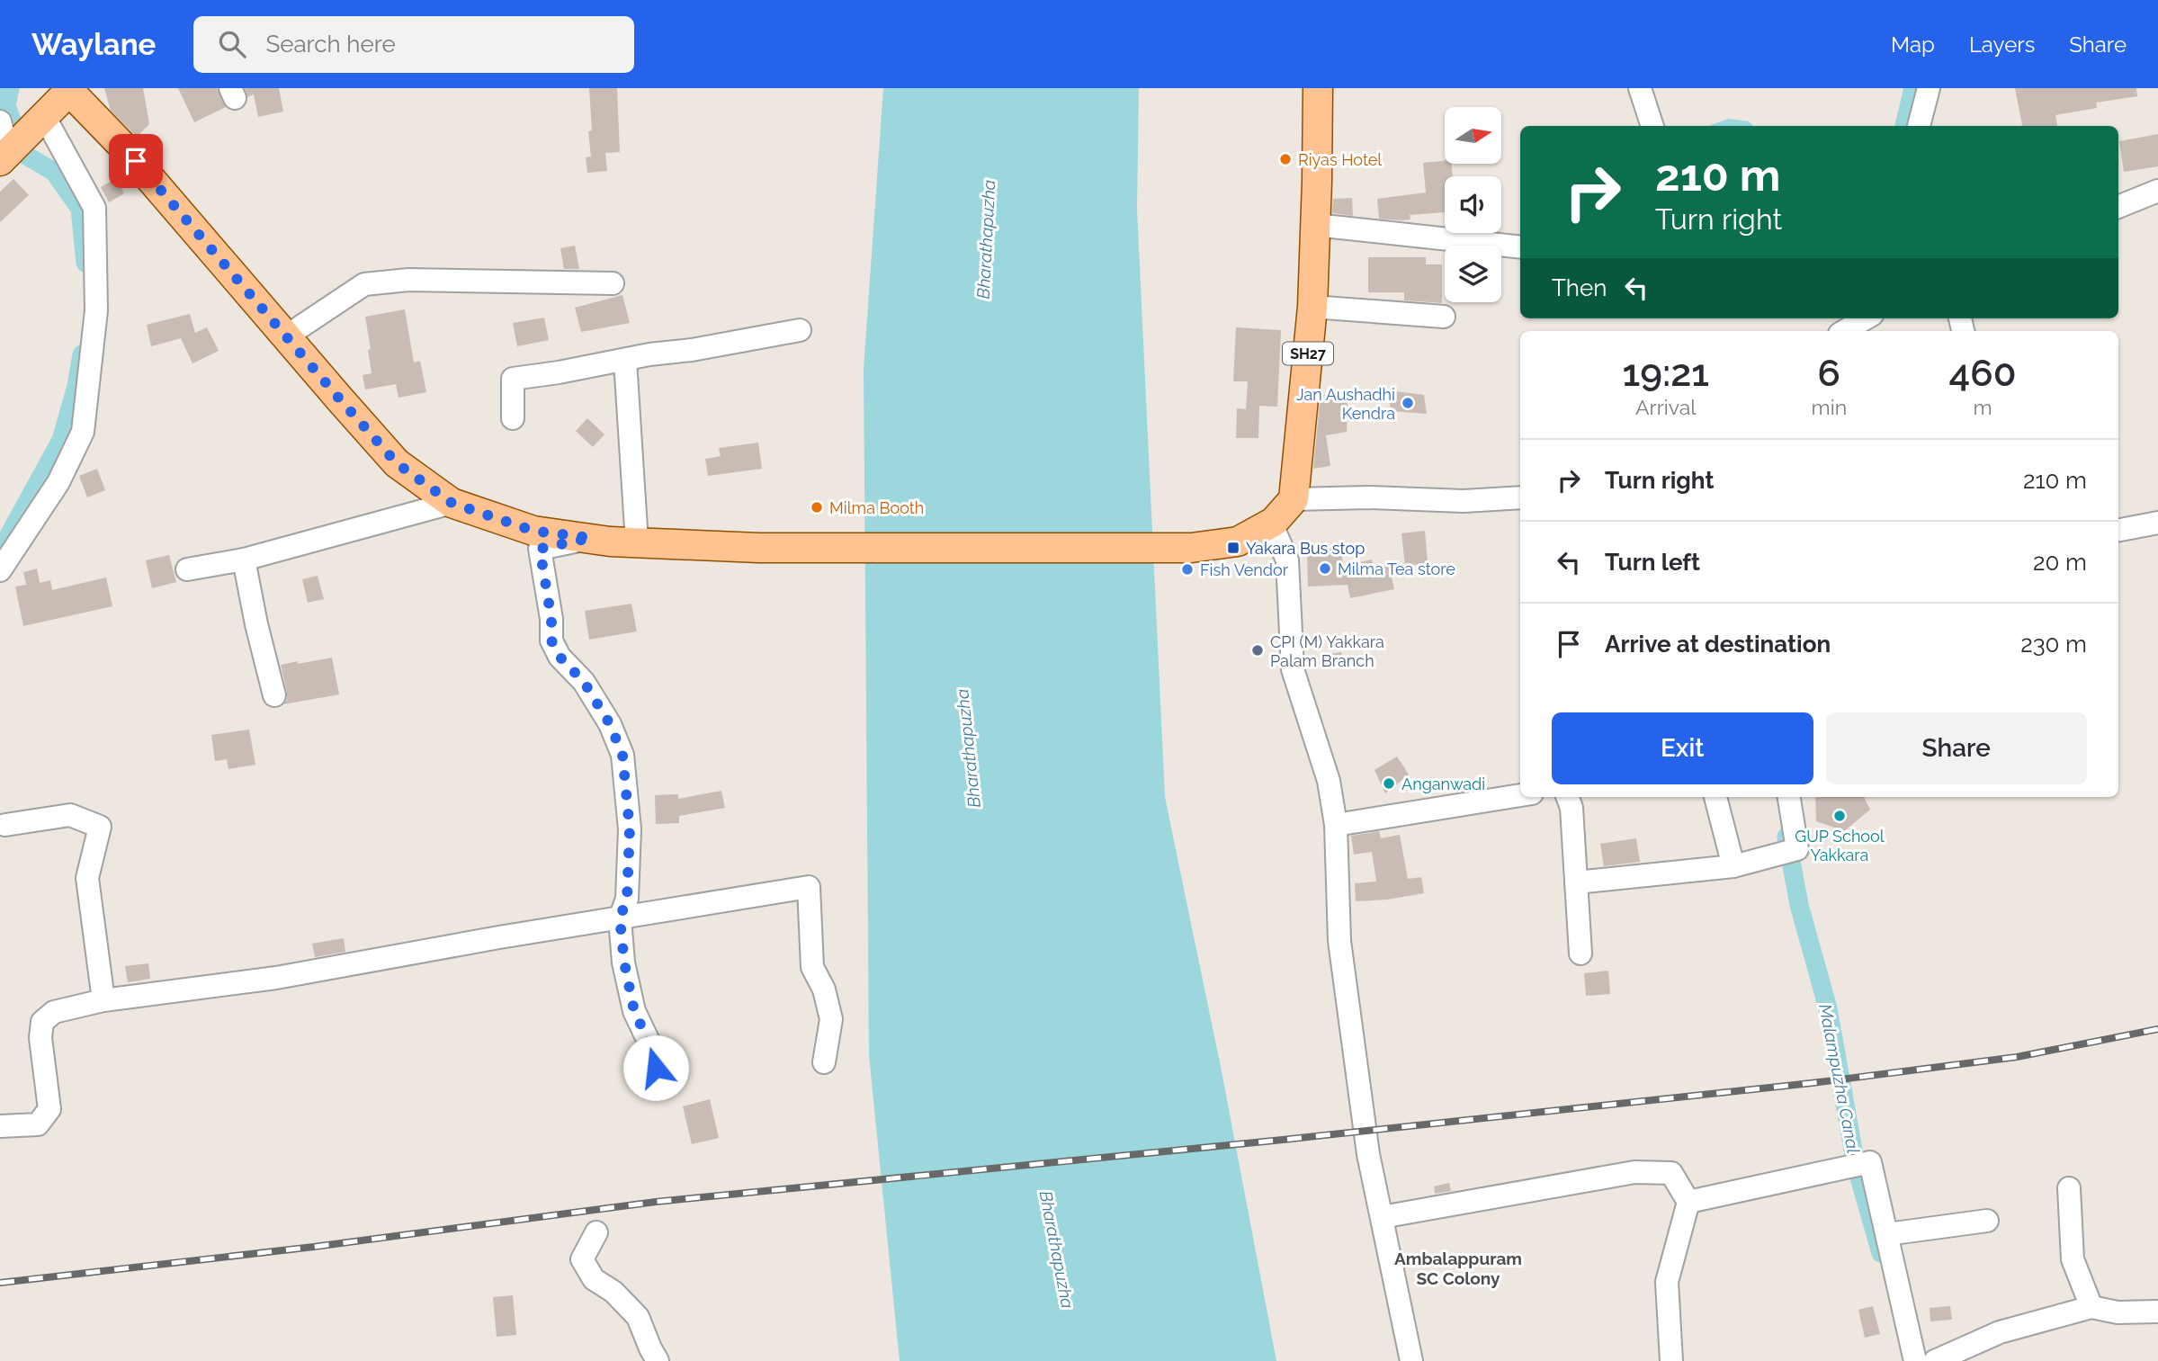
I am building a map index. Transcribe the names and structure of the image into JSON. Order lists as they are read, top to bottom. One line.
{"streets":{"main road":["SH27"]},"districts":["Ambalappuram SC Colony"],"water":["Bharathapuzha","Malampuzha Canal"],"places":{"other":["Riyas Hotel","Jan Aushadhi Kendra","Milma Booth","Milma Tea store","Fish Vendor","CPI (M) Yakkara Palam Branch","Anganwadi","GUP School Yakkara"],"transit":["Yakara Bus stop"]},"north":"right","page":{"header":"Waylane","search":"Search here","nav":["Map","Layers","Share"],"turn":["210 m","Turn right"],"then":"Then","eta":["19:21","Arrival","6","min","460","m"],"list":[{"name":"Turn right","value":"210 m"},{"name":"Turn left","value":"20 m"},{"name":"Arrive at destination","value":"230 m"}],"buttons":["Exit","Share"]}}
